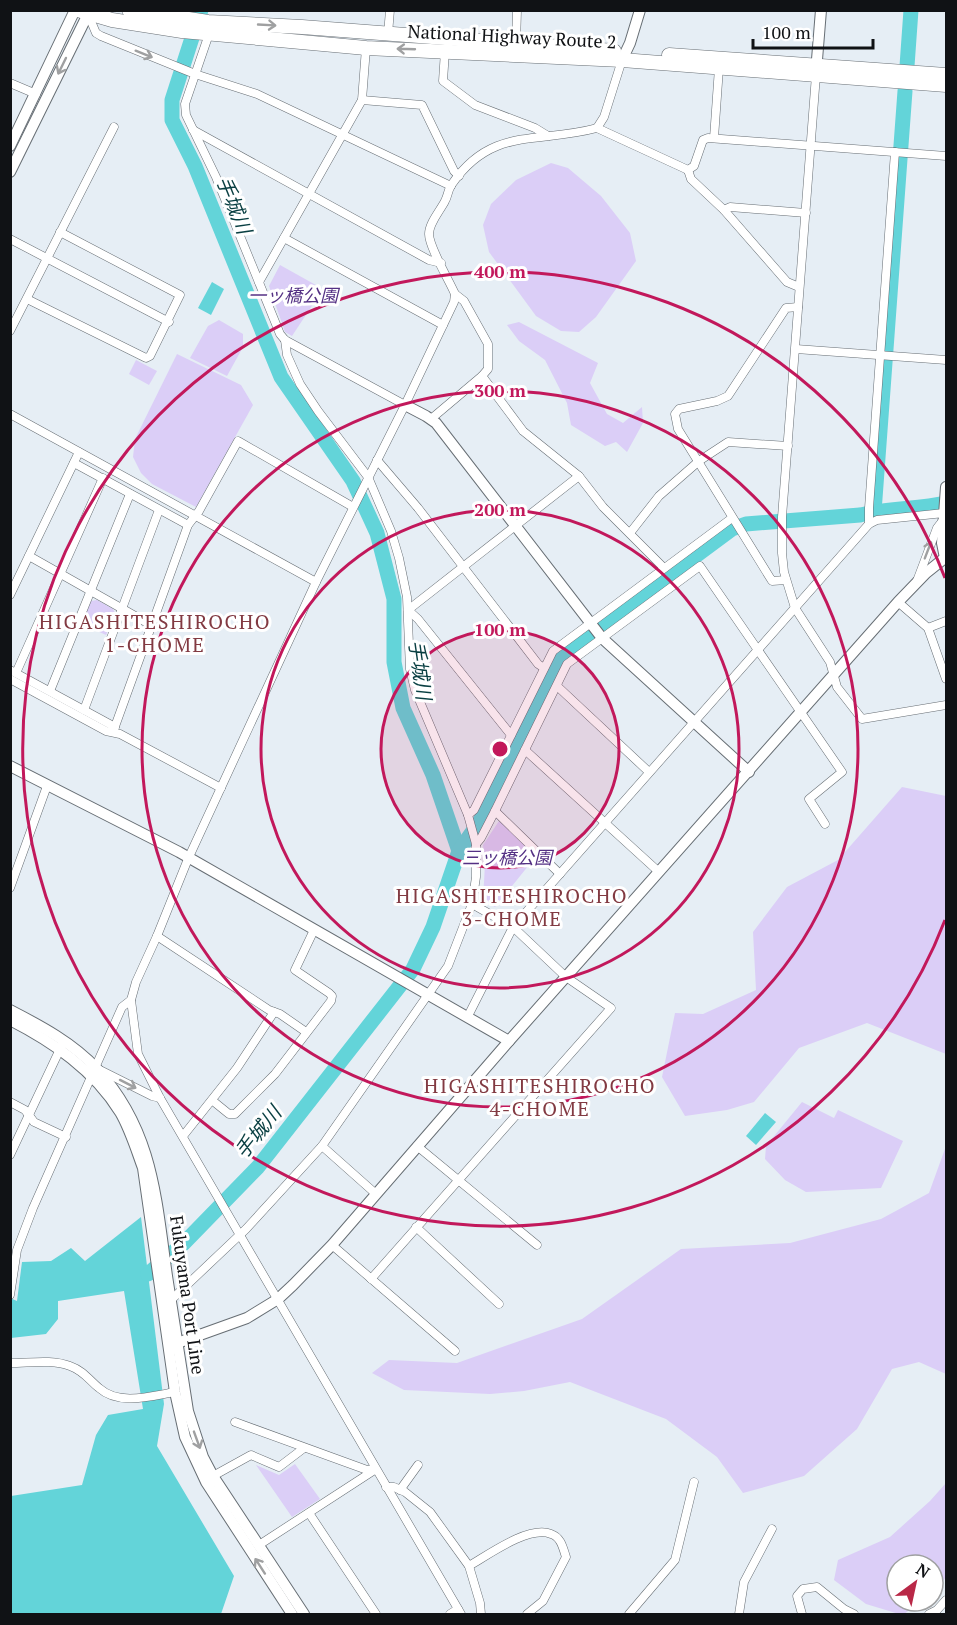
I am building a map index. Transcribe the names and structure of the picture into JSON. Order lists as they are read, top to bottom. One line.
{"streets":{"highway":["National Highway Route 2"],"street":["Fukuyama Port Line"]},"districts":["HIGASHITESHIROCHO 1-CHOME","HIGASHITESHIROCHO 3-CHOME","HIGASHITESHIROCHO 4-CHOME"],"water":["手城川"],"parks":["一ッ橋公園","三ッ橋公園"],"scale_bar":"100 m","north":"top right","rings":["400 m","300 m","200 m","100 m"]}
